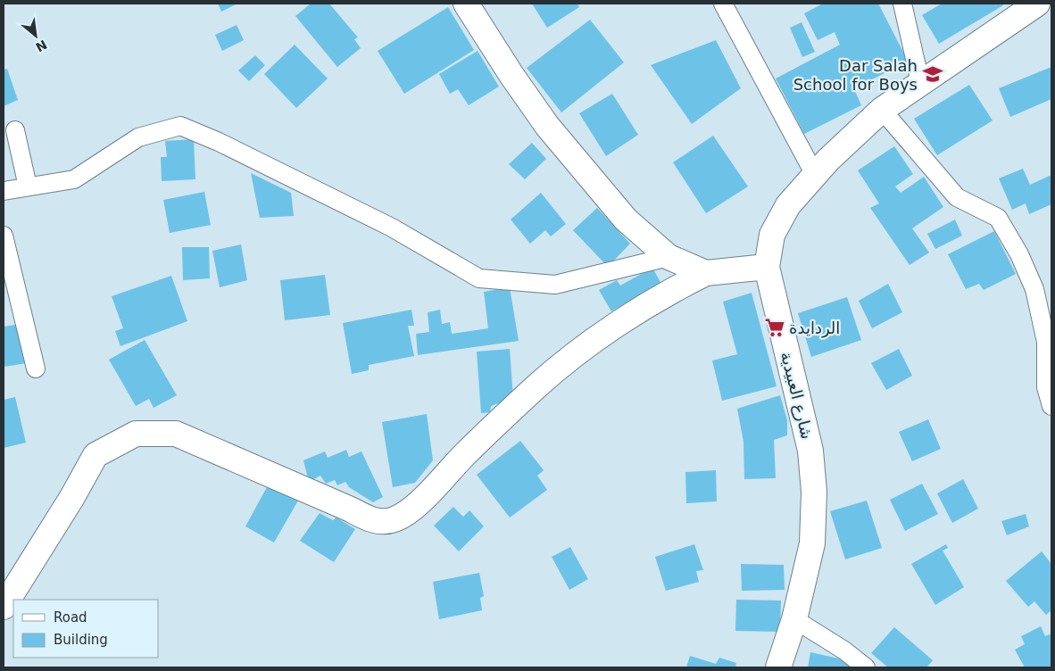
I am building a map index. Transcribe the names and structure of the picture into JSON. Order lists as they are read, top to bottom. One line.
{"streets":{"street":["شارع العبيدية"]},"places":{"school or university":["Dar Salah School for Boys"],"supermarket":["الردايدة"]},"legend":["Road","Building"],"north":"bottom right"}
